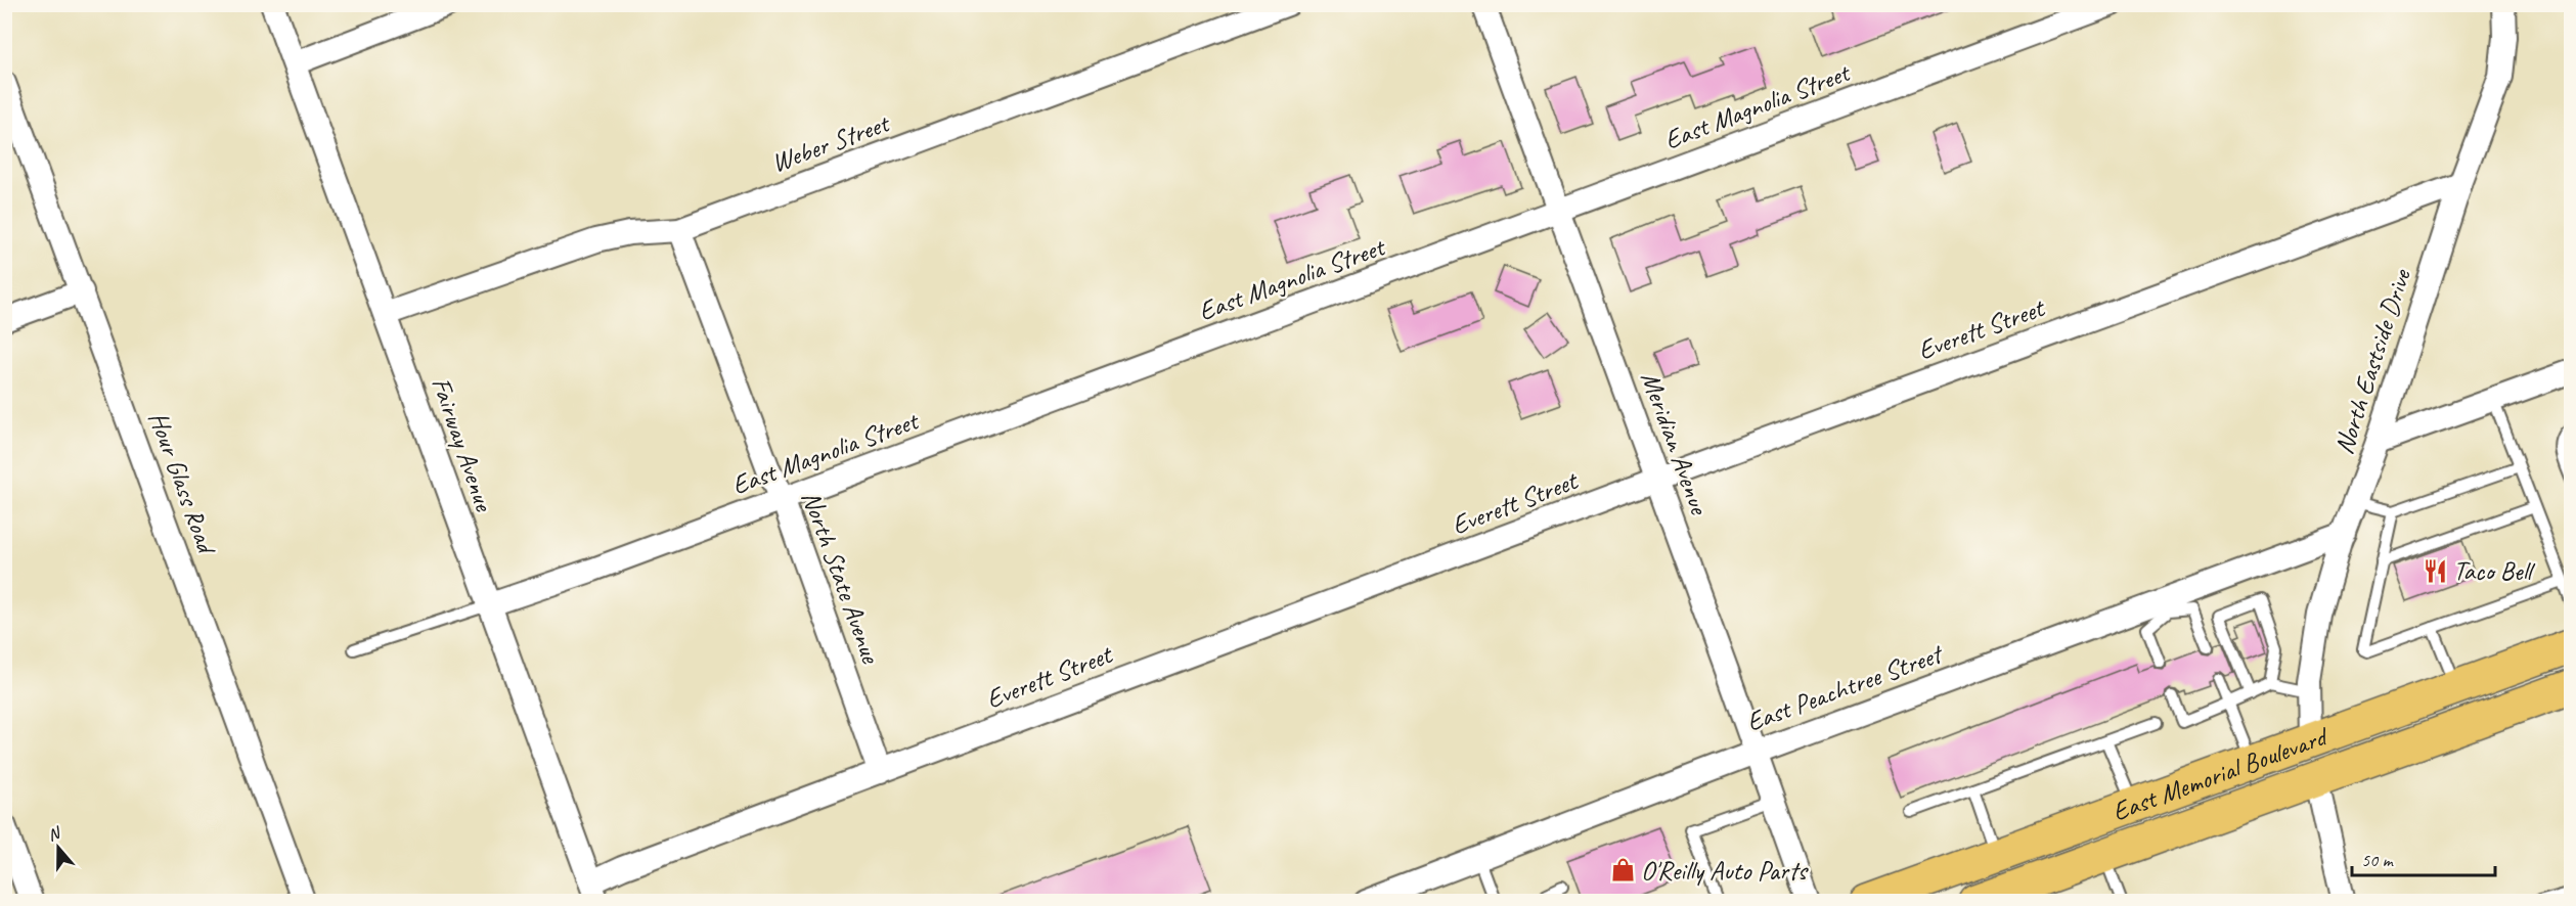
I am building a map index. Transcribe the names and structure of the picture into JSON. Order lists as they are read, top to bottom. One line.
{"streets":{"main road":["East Memorial Boulevard"],"street":["East Magnolia Street","Weber Street","Everett Street","North Eastside Drive","Meridian Avenue","Fairway Avenue","Hour Glass Road","North State Avenue","East Peachtree Street"]},"crossings":[["East Magnolia Street","Meridian Avenue"],["East Magnolia Street","Fairway Avenue"],["East Magnolia Street","North State Avenue"],["Weber Street","Fairway Avenue"],["Weber Street","North State Avenue"],["Everett Street","North Eastside Drive"],["Everett Street","Meridian Avenue"],["Everett Street","Fairway Avenue"],["Everett Street","North State Avenue"],["North Eastside Drive","East Peachtree Street"],["North Eastside Drive","East Memorial Boulevard"],["Meridian Avenue","East Peachtree Street"]],"places":{"restaurant":["Taco Bell"],"shop":["O'Reilly Auto Parts"]},"scale_bar":"50 m","north":"top"}
